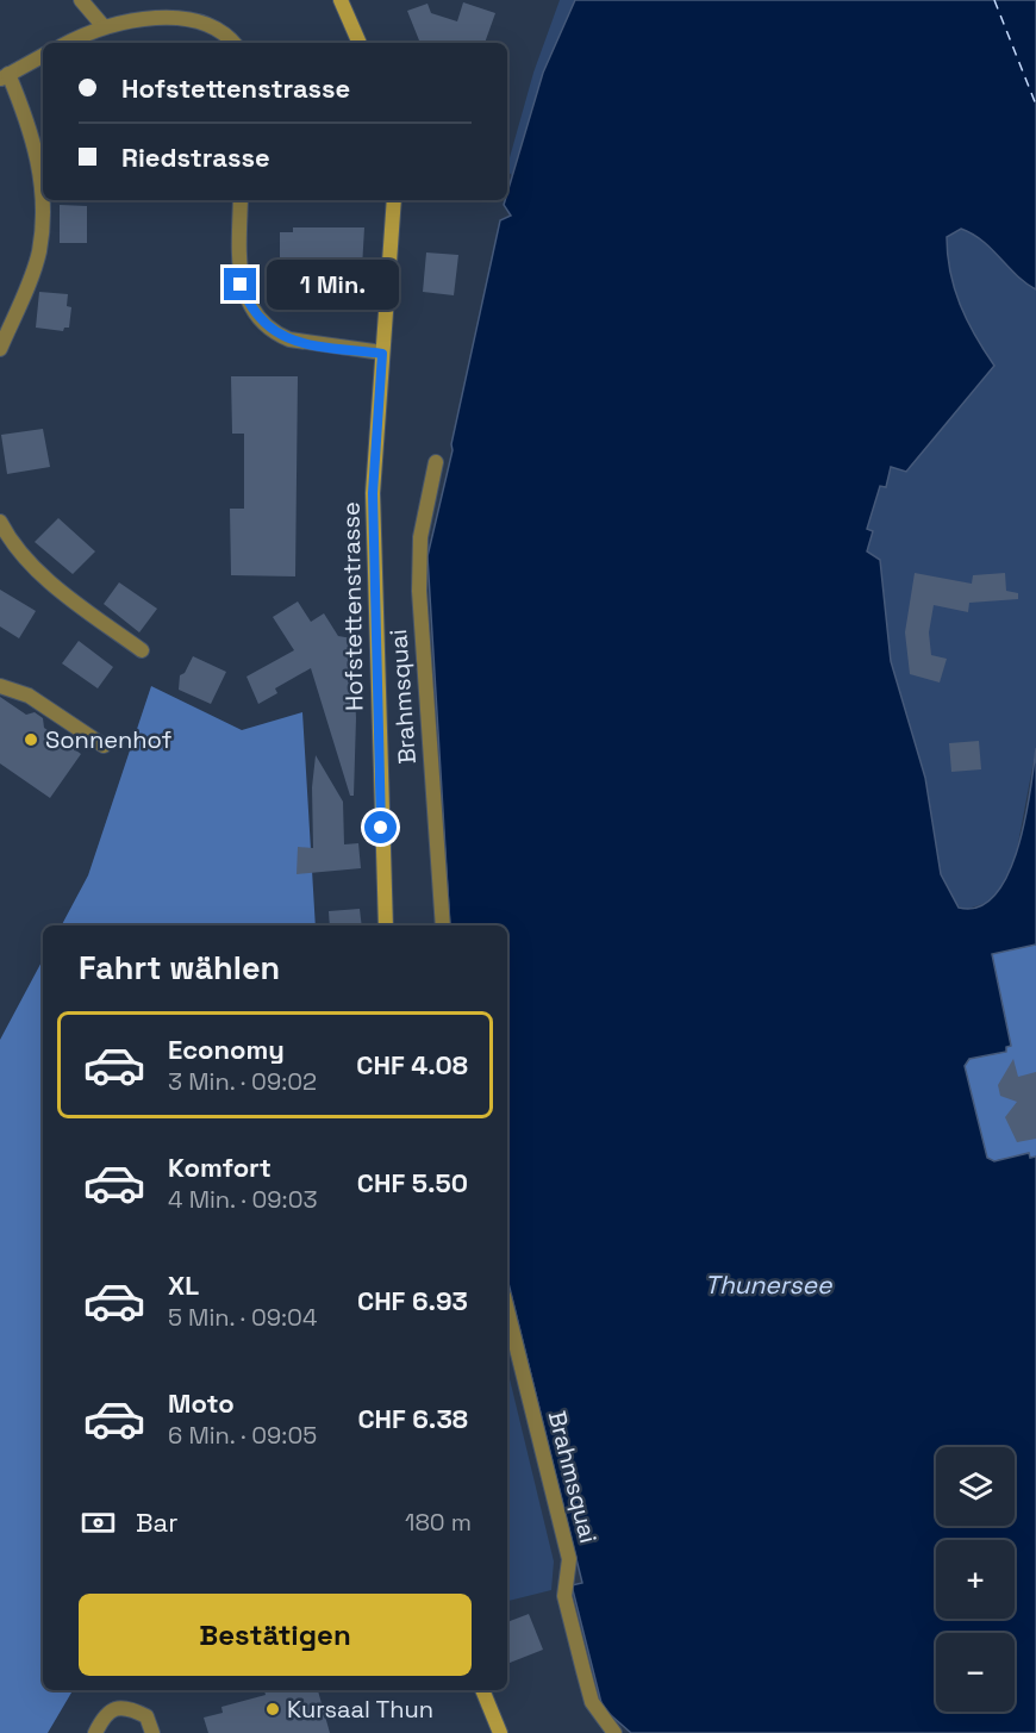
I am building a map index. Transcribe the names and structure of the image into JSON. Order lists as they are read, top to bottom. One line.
{"streets":{"main road":["Hofstettenstrasse"],"street":["Brahmsquai"]},"water":["Thunersee"],"places":["Sonnenhof","Kursaal Thun"],"page":{"banner":["Hofstettenstrasse","Riedstrasse"],"bubble":"1 Min.","heading":"Fahrt wählen","list":[{"name":"Economy","note":"3 Min. · 09:02","value":"CHF 4.08"},{"name":"Komfort","note":"4 Min. · 09:03","value":"CHF 5.50"},{"name":"XL","note":"5 Min. · 09:04","value":"CHF 6.93"},{"name":"Moto","note":"6 Min. · 09:05","value":"CHF 6.38"}],"map_buttons":["+","−"],"pay":["Bar","180 m"],"buttons":"Bestätigen"}}
